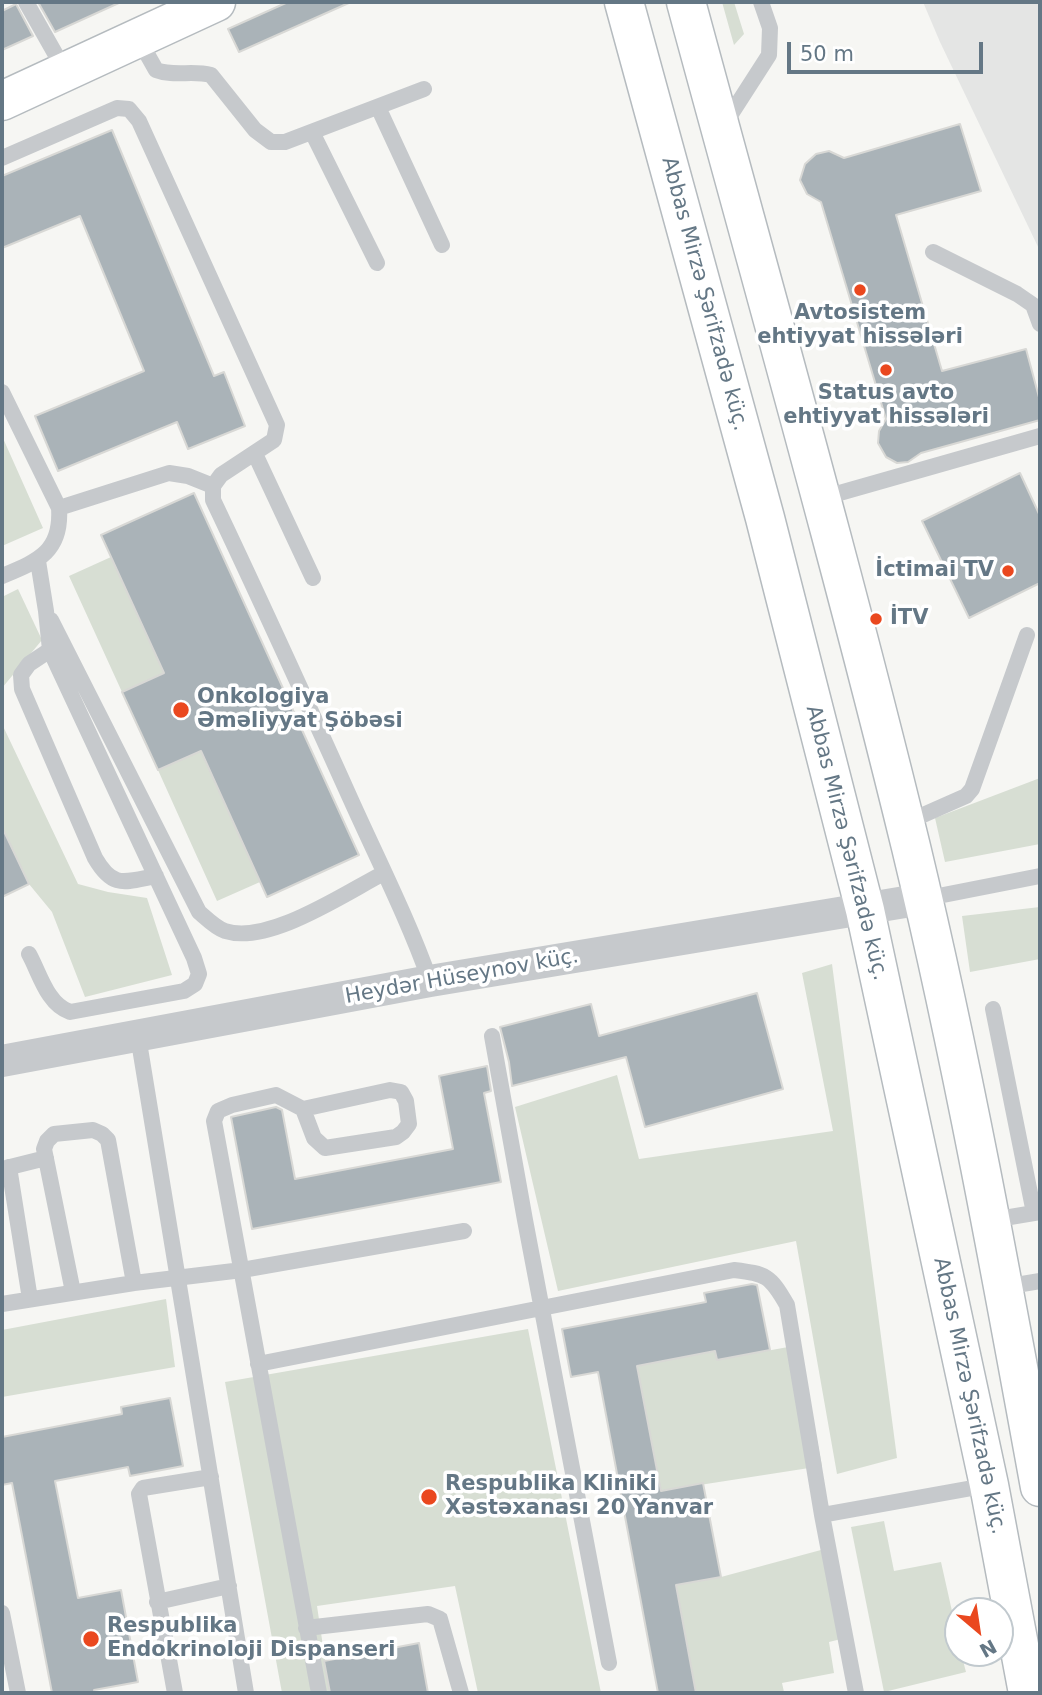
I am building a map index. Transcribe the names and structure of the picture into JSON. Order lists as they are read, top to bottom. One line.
{"streets":{"main road":["Abbas Mirzə Şərifzadə küç."],"street":["Heydər Hüseynov küç."]},"crossings":[["Abbas Mirzə Şərifzadə küç.","Heydər Hüseynov küç."]],"places":["Avtosistem ehtiyyat hissələri","Status avto ehtiyyat hissələri","İctimai TV","İTV","Onkologiya Əməliyyat Şöbəsi","Respublika Kliniki Xəstəxanası 20 Yanvar","Respublika Endokrinoloji Dispanseri"],"scale_bar":"50 m","north":"bottom right"}
